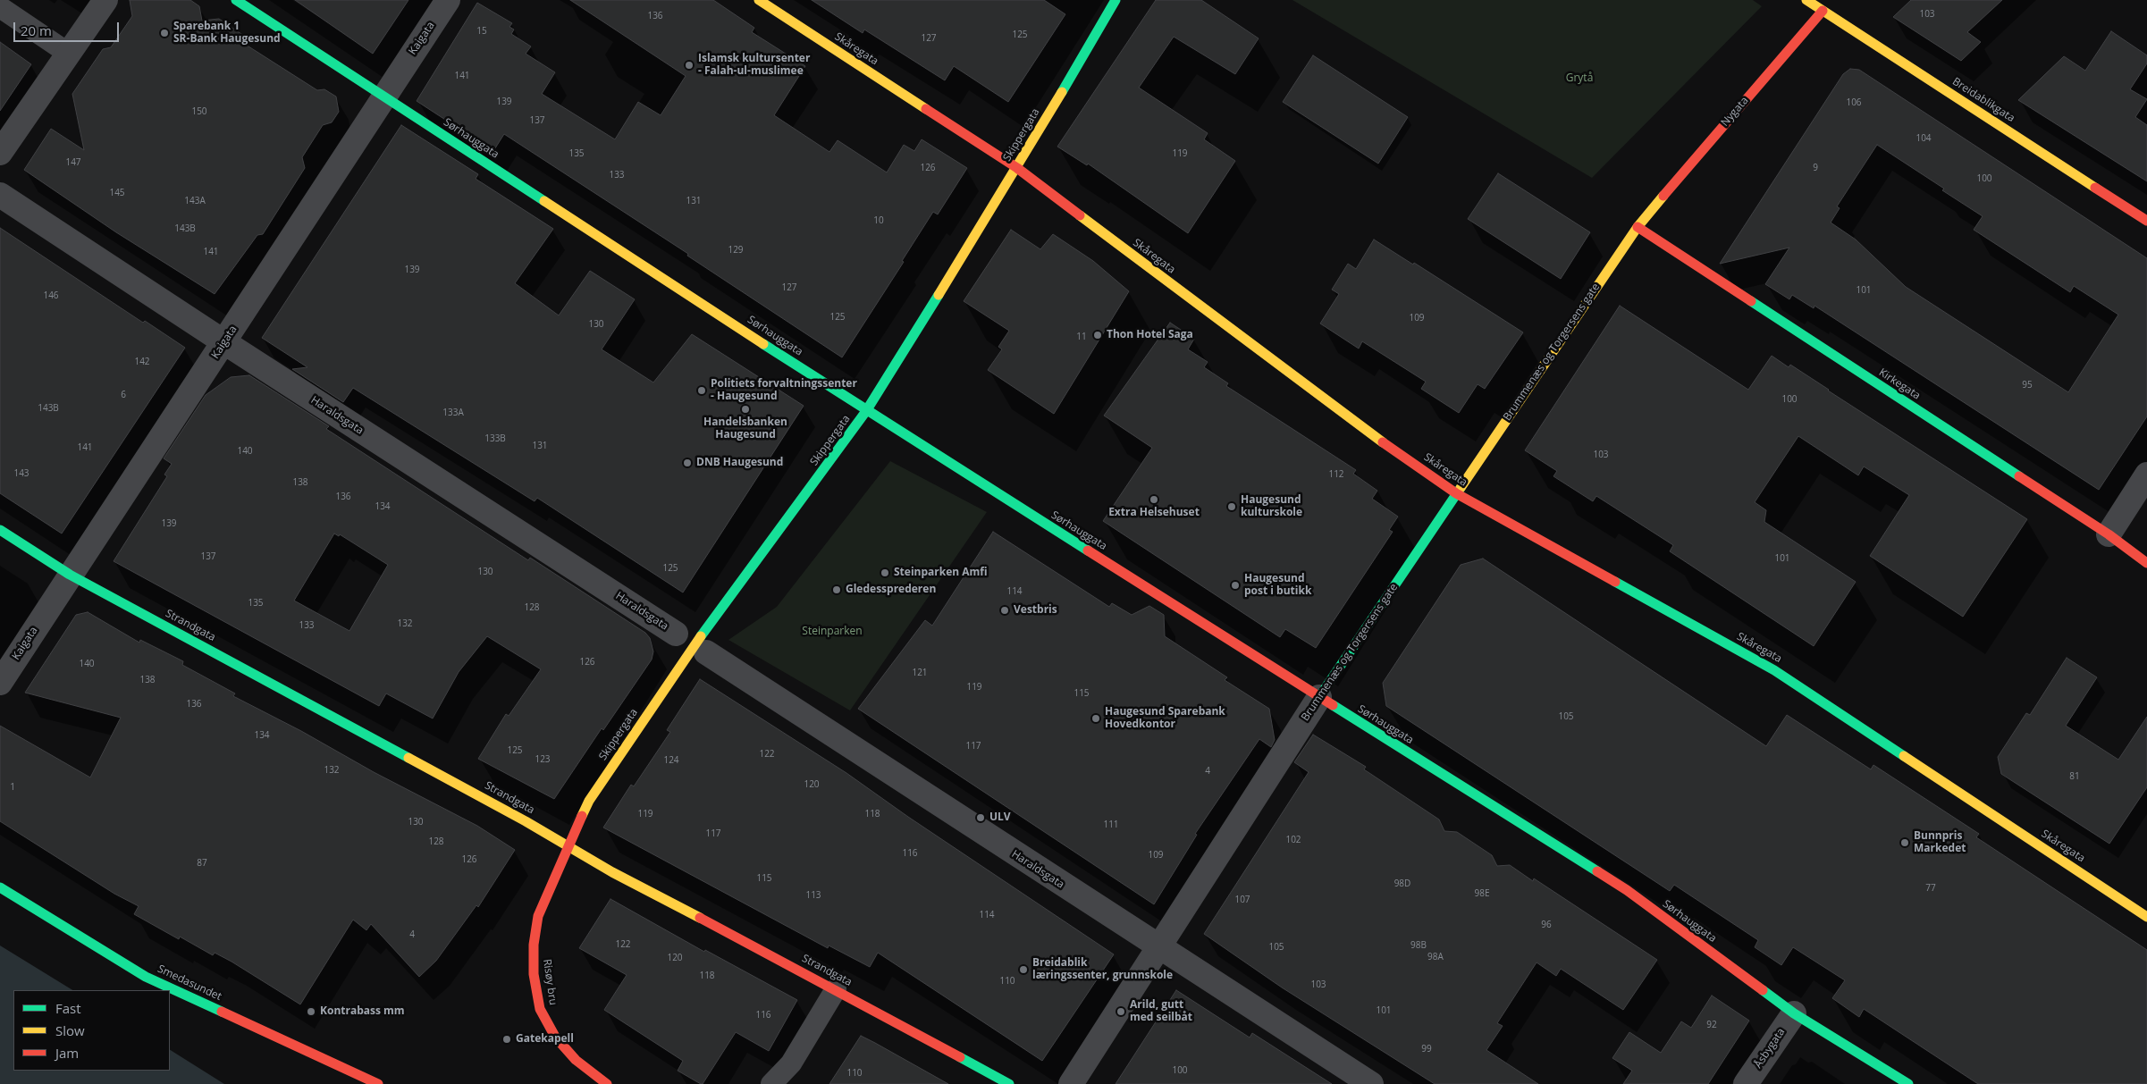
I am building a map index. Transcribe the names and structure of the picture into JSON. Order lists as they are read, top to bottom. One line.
{"streets":{"street":["Kaigata","Skåregata","Breidablikgata","Nygata","Skippergata","Sørhauggata","Brummenæs og Torgersens gate","Kirkegata","Haraldsgata","Strandgata","Risøy bru","Smedasundet","Åsbygata"]},"crossings":[["Kaigata","Sørhauggata"],["Kaigata","Haraldsgata"],["Kaigata","Strandgata"],["Skåregata","Skippergata"],["Skåregata","Brummenæs og Torgersens gate"],["Breidablikgata","Nygata"],["Nygata","Brummenæs og Torgersens gate"],["Nygata","Kirkegata"],["Skippergata","Sørhauggata"],["Skippergata","Strandgata"],["Skippergata","Risøy bru"],["Sørhauggata","Brummenæs og Torgersens gate"],["Sørhauggata","Åsbygata"],["Brummenæs og Torgersens gate","Kirkegata"],["Brummenæs og Torgersens gate","Haraldsgata"]],"parks":["Grytå","Steinparken"],"places":["Sparebank 1 SR-Bank Haugesund","Islamsk kultursenter - Falah-ul-muslimee","Thon Hotel Saga","Politiets forvaltningssenter - Haugesund","Handelsbanken Haugesund","DNB Haugesund","Extra Helsehuset","Haugesund kulturskole","Steinparken Amfi","Haugesund post i butikk","Gledessprederen","Vestbris","Haugesund Sparebank Hovedkontor","ULV","Bunnpris Markedet","Breidablik læringssenter, grunnskole","Kontrabass mm","Arild, gutt med seilbåt","Gatekapell"],"house_numbers":["103","136","15","125","127","141","139","106","150","137","104","135","119","147","126","9","133","100","145","143A","131","10","143B","129","141","139","127","101","146","125","109","130","11","142","95","6","100","143B","133A","133B","131","141","140","103","143","112","138","136","134","139","137","101","125","130","114","135","128","132","133","126","140","121","138","119","115","136","105","134","117","125","122","123","124","132","4","81","120","1","119","118","130","111","117","102","128","116","109","126","87","115","98D","77","98E","113","107","114","96","4","122","98B","105","98A","120","118","110","103","101","116","92","99","100","110"],"legend":["Fast","Slow","Jam"],"scale_bar":"20 m"}
